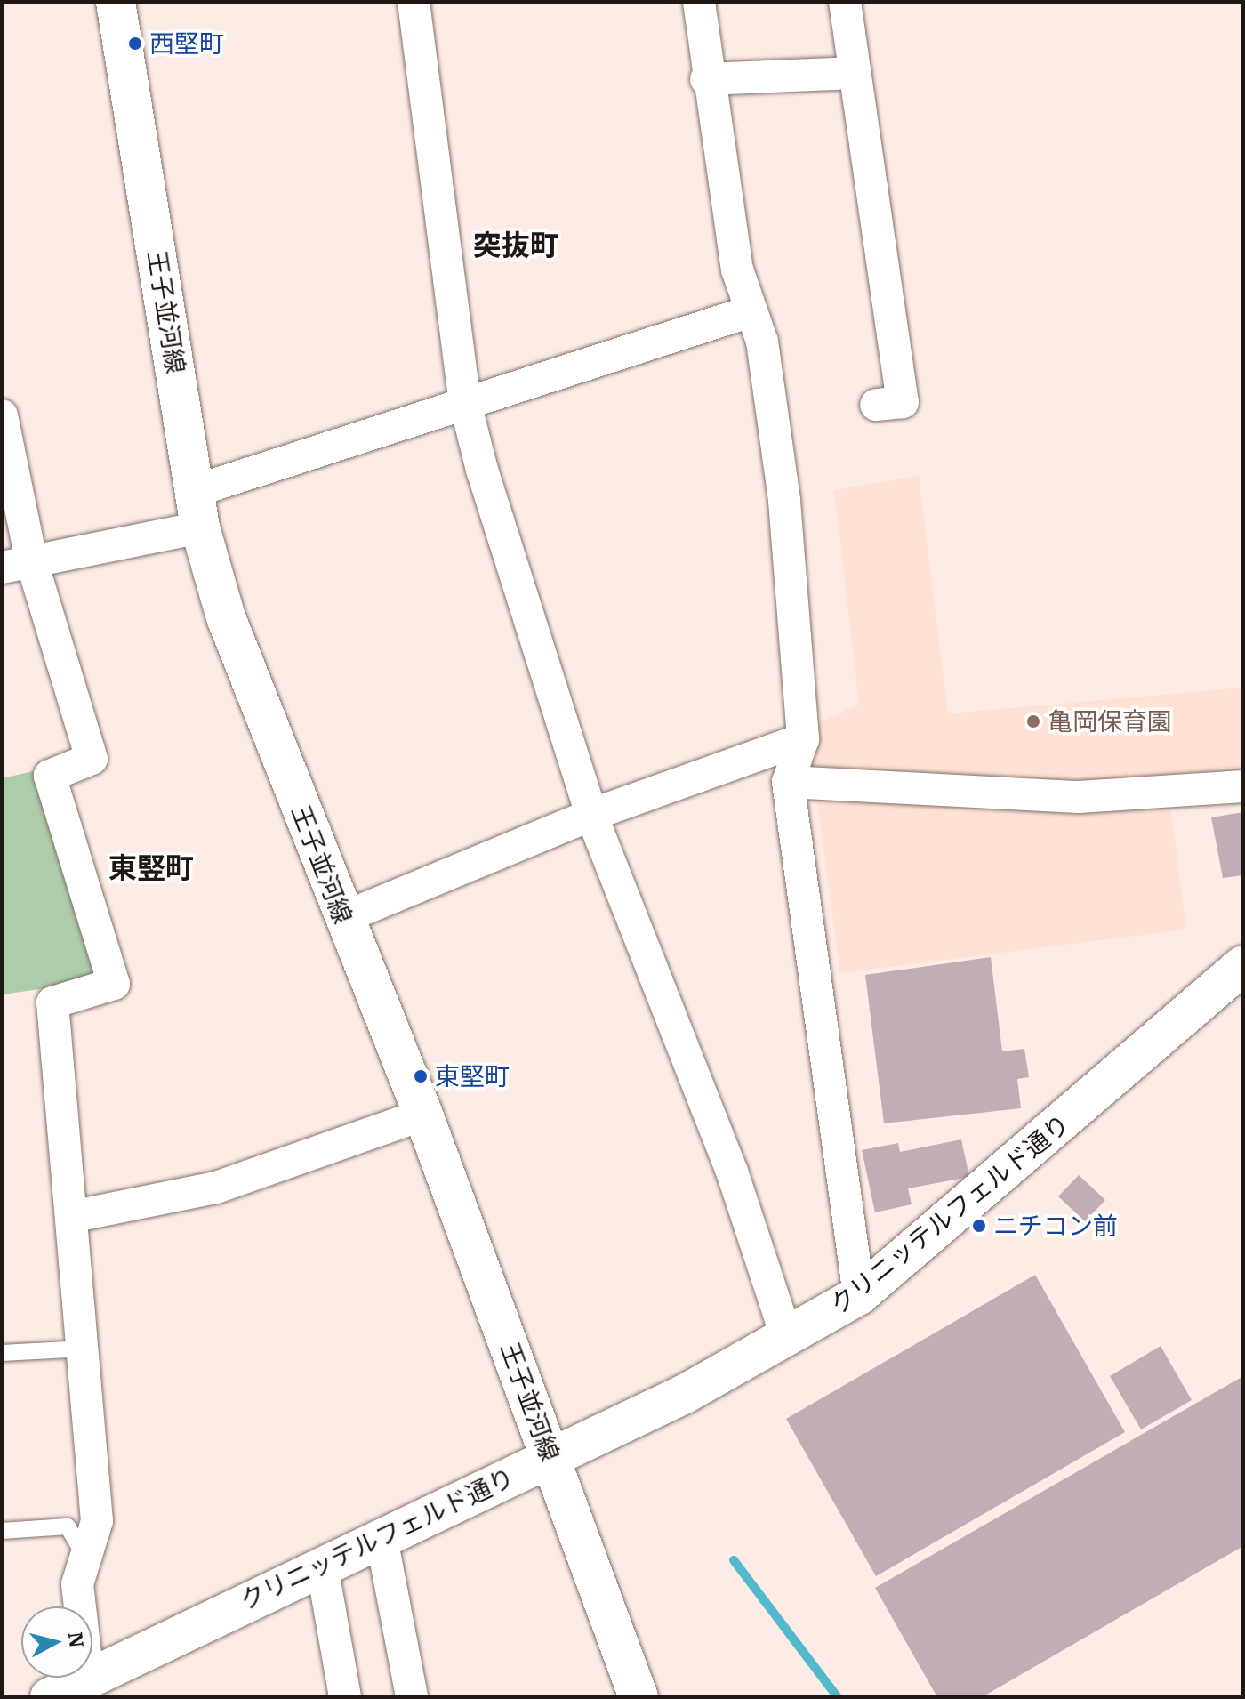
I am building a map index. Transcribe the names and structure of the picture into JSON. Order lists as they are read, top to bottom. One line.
{"streets":{"main road":["王子並河線","クリニッテルフェルド通り"]},"crossings":[["王子並河線","クリニッテルフェルド通り"]],"districts":["突抜町","東竪町"],"places":["西堅町","亀岡保育園","東堅町","ニチコン前"],"north":"right"}
